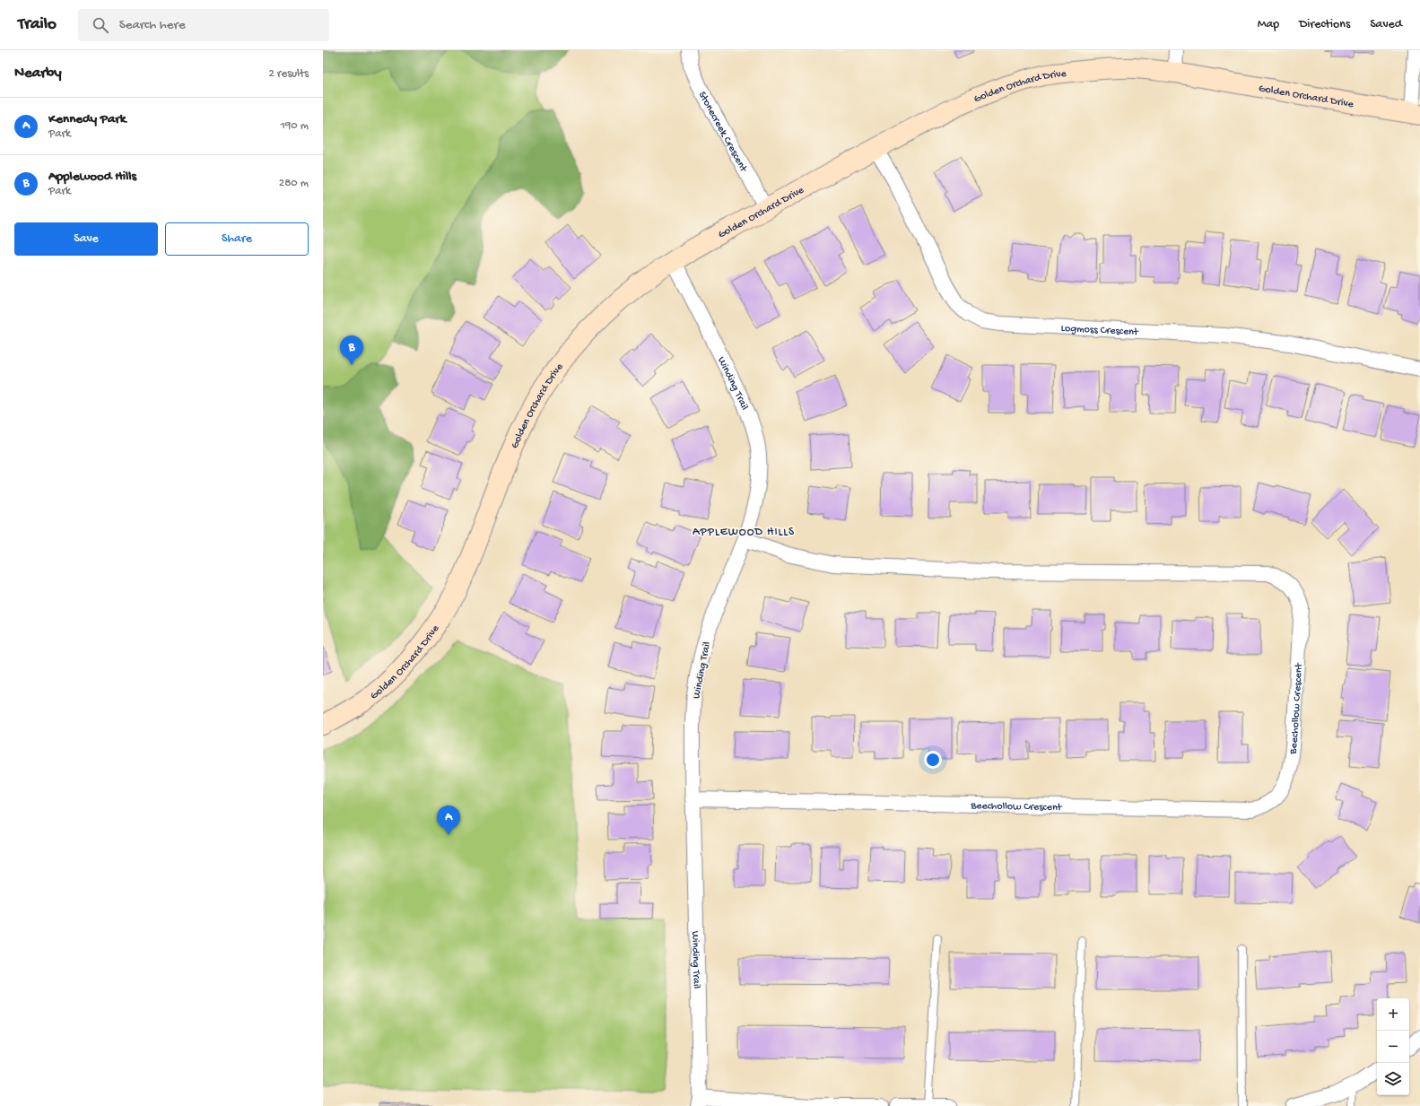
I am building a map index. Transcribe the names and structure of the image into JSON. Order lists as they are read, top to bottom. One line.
{"streets":{"street":["Golden Orchard Drive","Stonecreek Crescent","Logmoss Crescent","Winding Trail","Beechollow Crescent"]},"crossings":[["Golden Orchard Drive","Stonecreek Crescent"],["Golden Orchard Drive","Logmoss Crescent"],["Golden Orchard Drive","Winding Trail"],["Winding Trail","Beechollow Crescent"]],"districts":["APPLEWOOD HILLS"],"page":{"header":"Trailo","search":"Search here","nav":["Map","Directions","Saved"],"heading":["Nearby","2 results"],"list":[{"mark":"A","name":"Kennedy Park","note":"Park","value":"190 m"},{"mark":"B","name":"Applewood Hills","note":"Park","value":"280 m"}],"buttons":["Save","Share"],"pins":["B","A"],"map_buttons":["+","−"]}}
